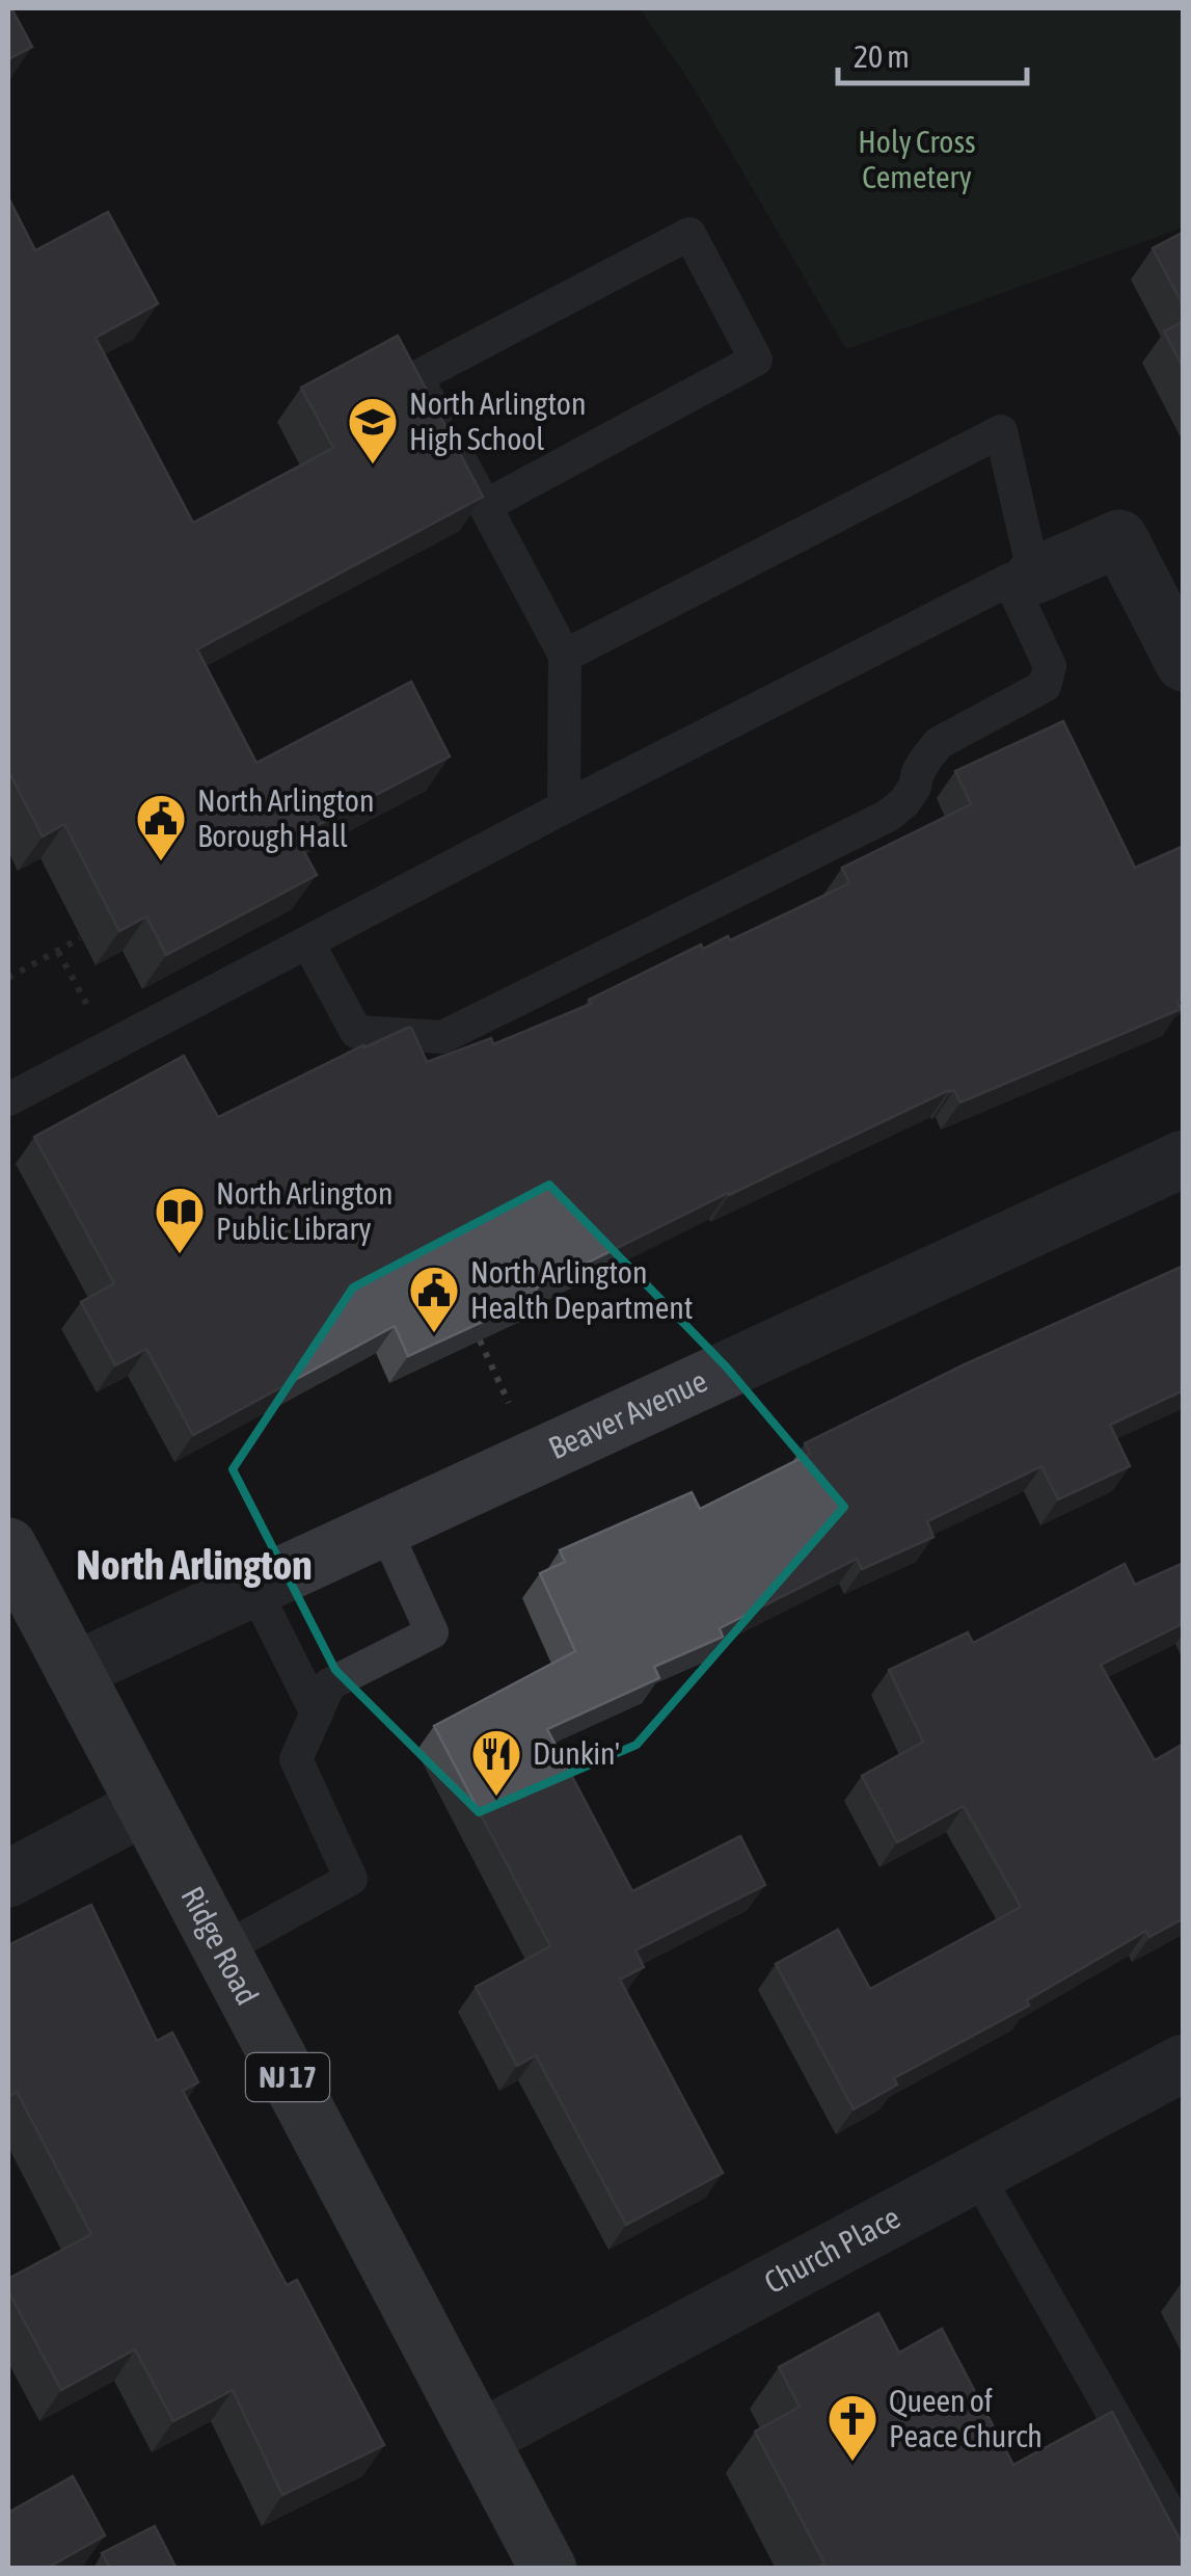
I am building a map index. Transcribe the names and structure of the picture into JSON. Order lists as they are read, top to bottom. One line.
{"streets":{"main road":["Ridge Road","NJ 17"],"street":["Beaver Avenue","Church Place"]},"crossings":[["Beaver Avenue","Ridge Road"],["Ridge Road","Church Place"]],"districts":["North Arlington"],"parks":["Holy Cross Cemetery"],"places":{"school or university":["North Arlington High School"],"public building":["North Arlington Borough Hall","North Arlington Health Department"],"library":["North Arlington Public Library"],"restaurant":["Dunkin'"],"church":["Queen of Peace Church"]},"scale_bar":"20 m"}
